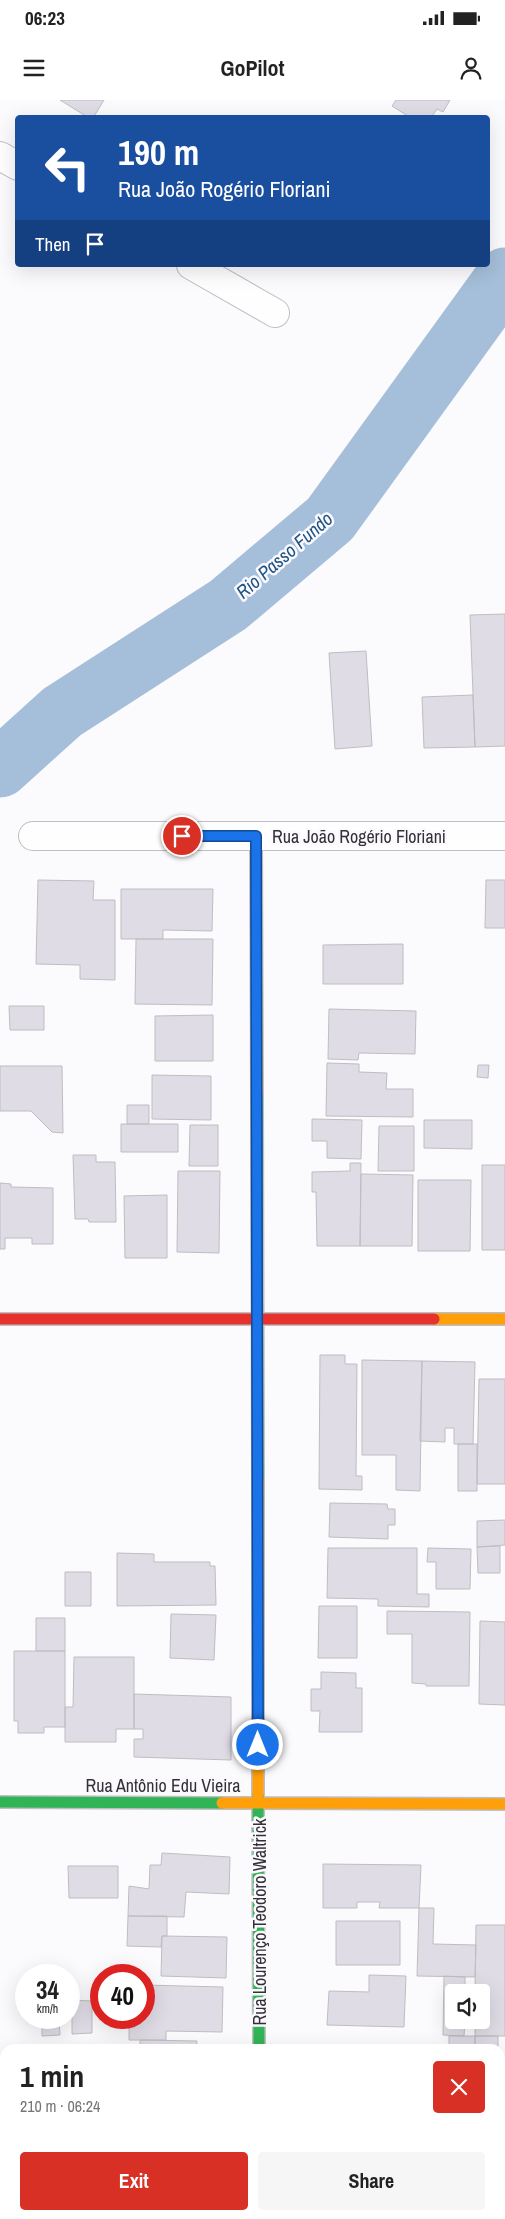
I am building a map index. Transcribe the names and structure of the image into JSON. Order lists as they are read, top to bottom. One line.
{"streets":{"street":["Rua João Rogério Floriani","Rua Antônio Edu Vieira","Rua Lourenço Teodoro Waltrick"]},"crossings":[["Rua João Rogério Floriani","Rua Lourenço Teodoro Waltrick"],["Rua Antônio Edu Vieira","Rua Lourenço Teodoro Waltrick"]],"water":["Rio Passo Fundo"],"page":{"status":"06:23","header":"GoPilot","turn":["190 m","Rua João Rogério Floriani"],"then":"Then","speed":"34 km/h","limit":"40","heading":["1 min","210 m · 06:24"],"buttons":["Exit","Share"]}}
